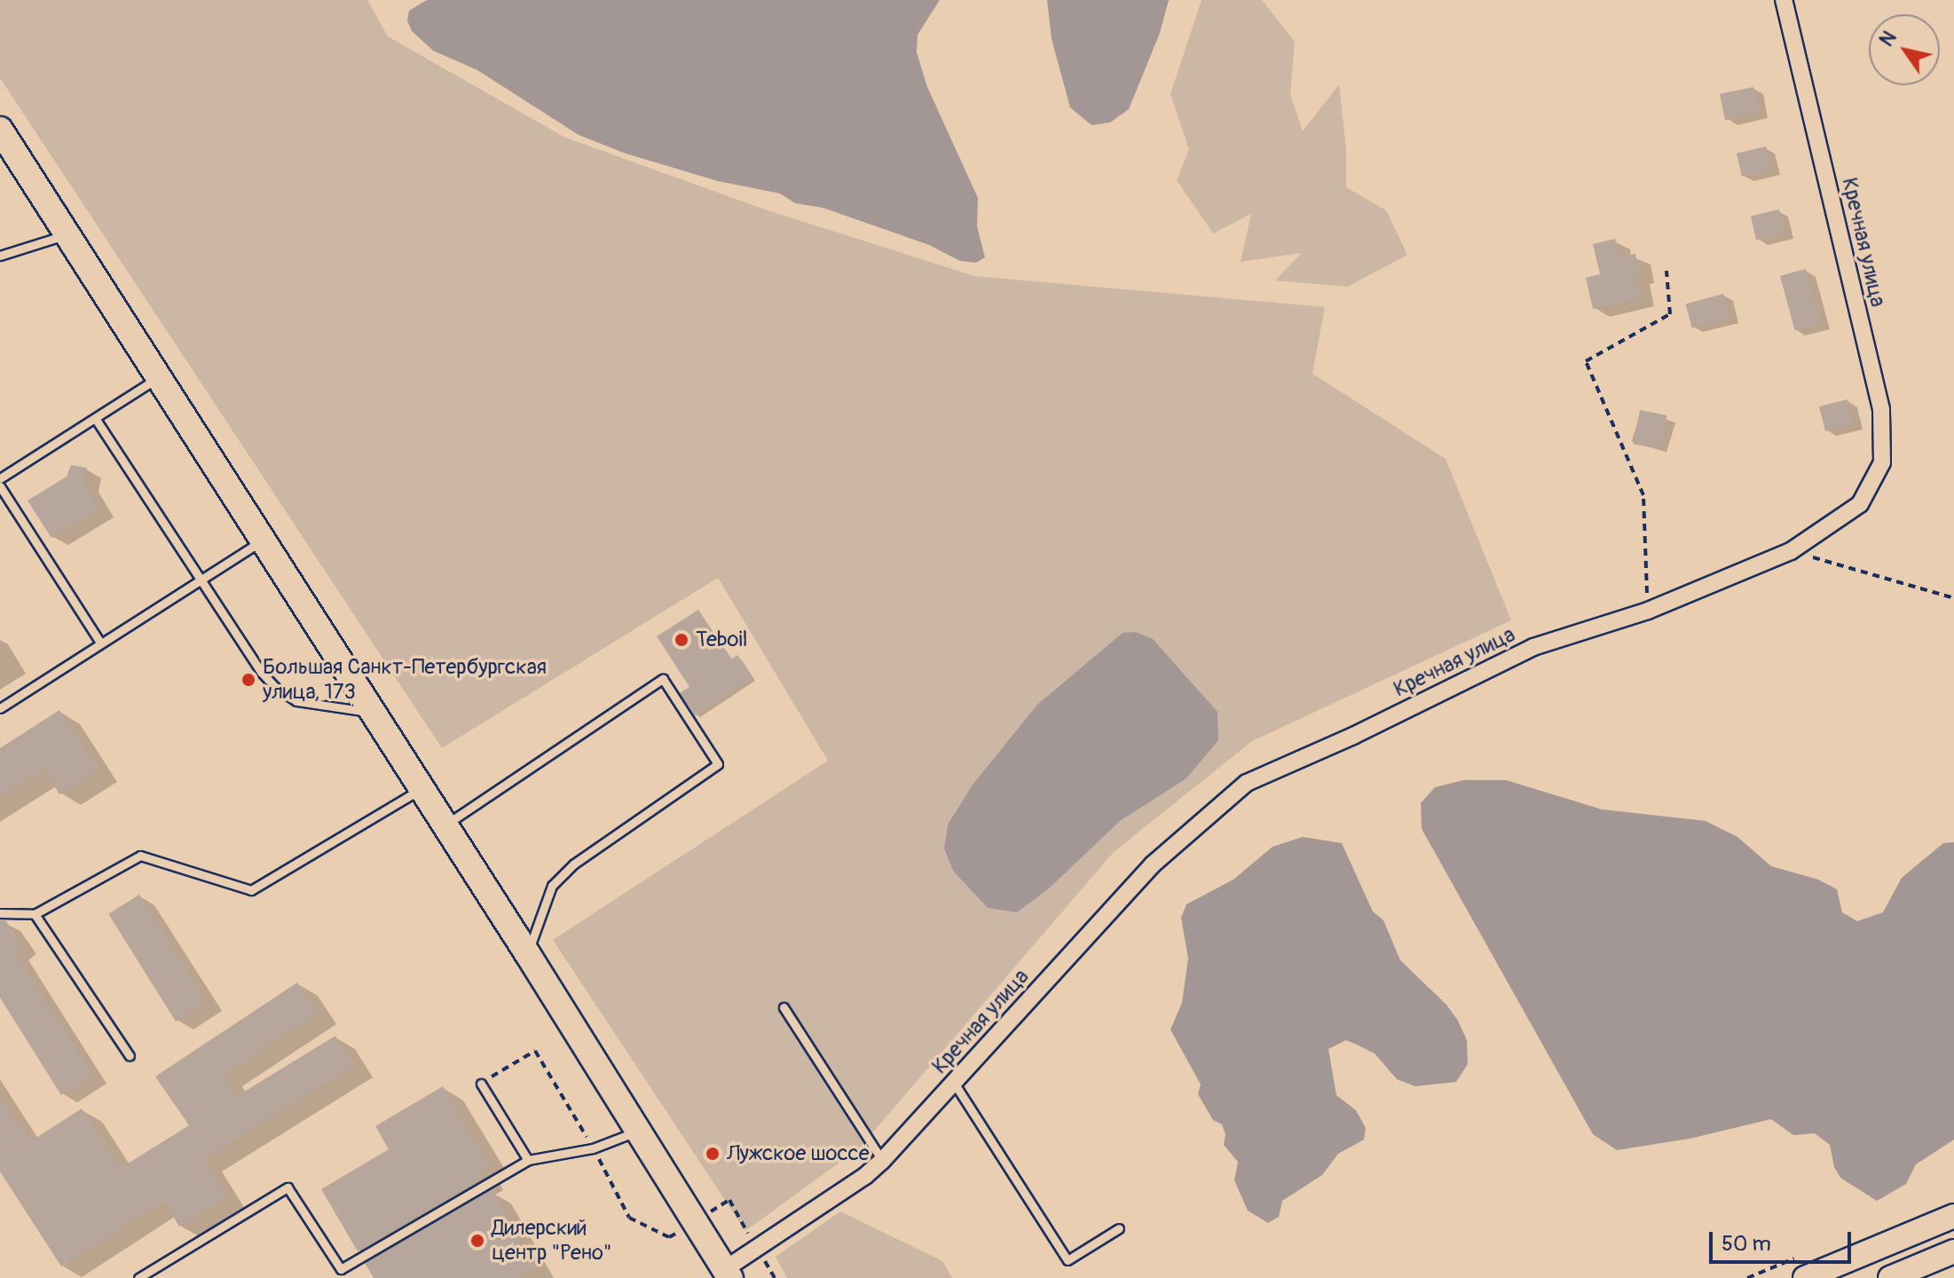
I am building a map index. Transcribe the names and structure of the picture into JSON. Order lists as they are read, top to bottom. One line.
{"streets":{"street":["Кречная улица"]},"places":["Teboil","Большая Санкт-Петербургская улица, 173","Лужское шоссе","Дилерский центр \"Рено\""],"scale_bar":"50 m","north":"top left"}
